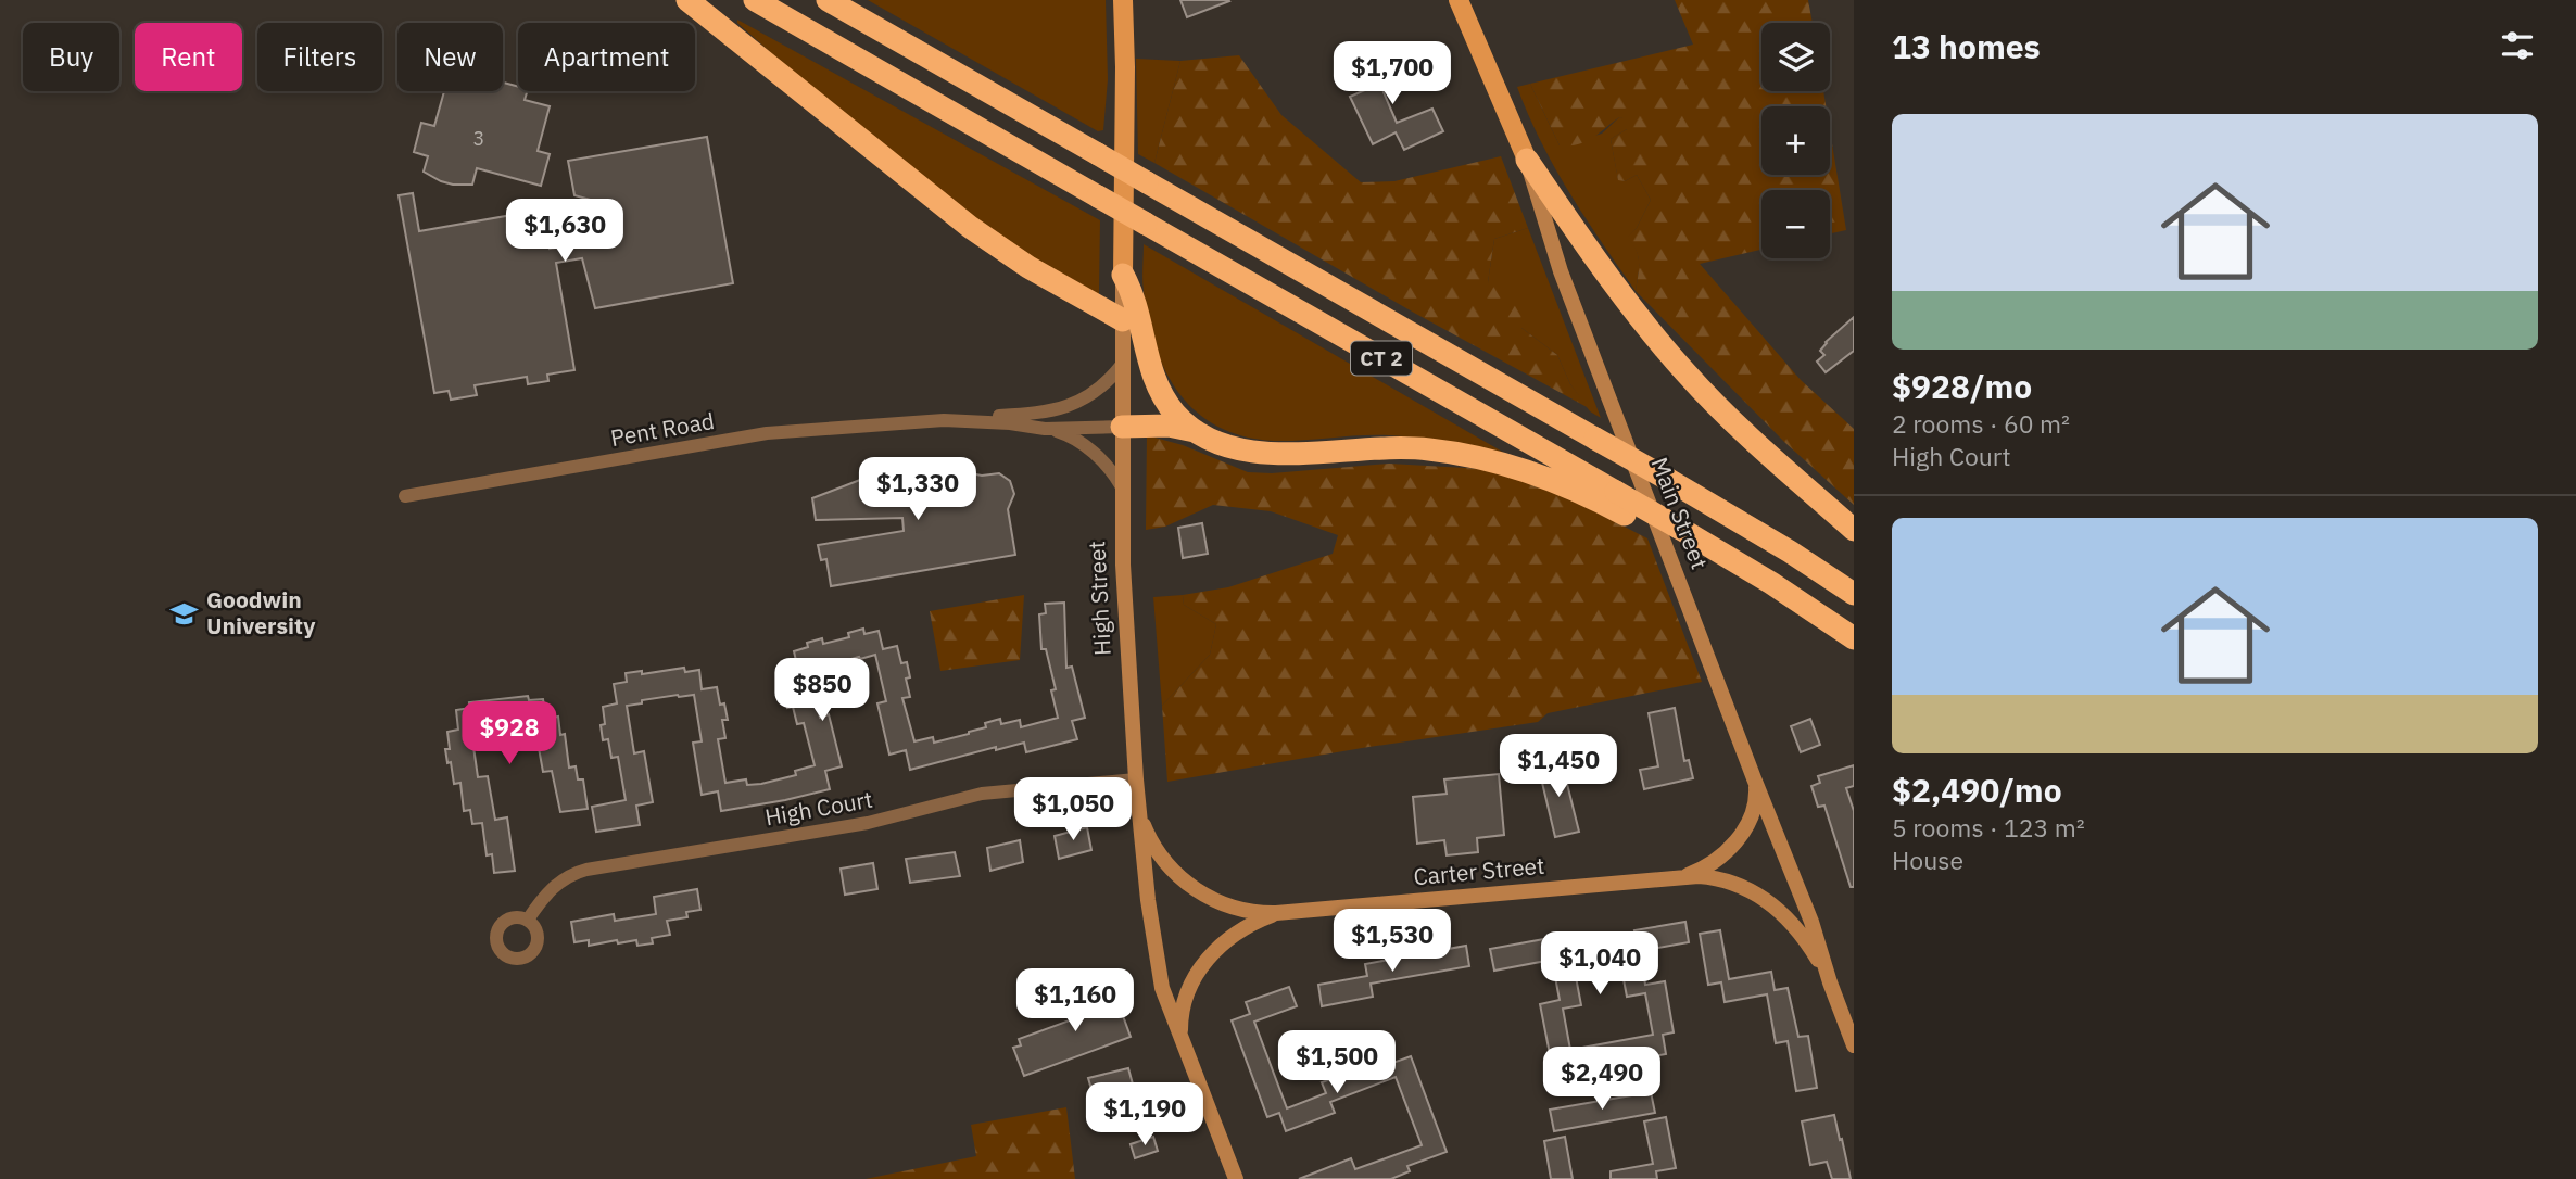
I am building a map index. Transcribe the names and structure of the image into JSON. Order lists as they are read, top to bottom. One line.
{"streets":{"highway":["CT 2"],"main road":["Main Street","High Street","Carter Street"],"street":["Pent Road","High Court"]},"crossings":[["Pent Road","High Street"],["Main Street","Carter Street"],["High Street","High Court"],["High Street","Carter Street"]],"places":{"school or university":["Goodwin University"]},"house_numbers":["3"],"page":{"heading":"13 homes","map_buttons":["+","−"],"chip":["Buy","Rent","Filters","New","Apartment"],"price":["$1,700","$1,630","$1,330","$850","$928","$1,450","$1,050","$1,530","$1,040","$1,160","$1,500","$2,490","$1,190"],"list":[{"name":"$928/mo","note":"2 rooms · 60 m² · High Court"},{"name":"$2,490/mo","note":"5 rooms · 123 m² · House"}]}}
